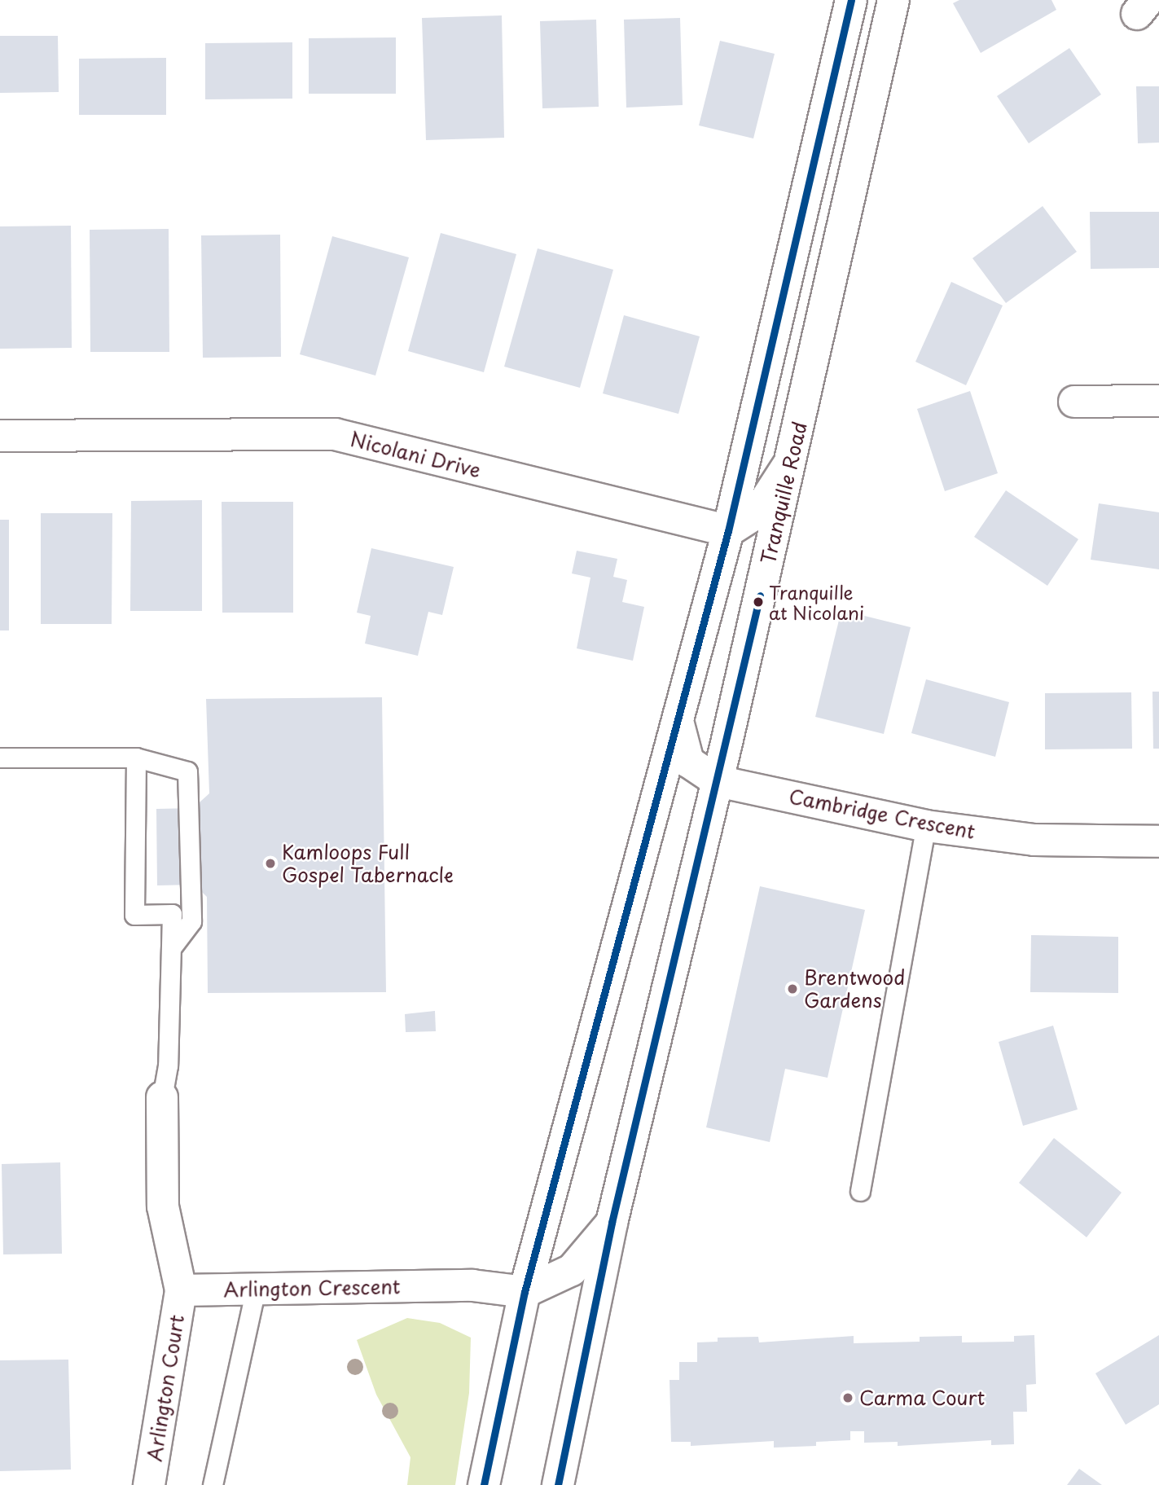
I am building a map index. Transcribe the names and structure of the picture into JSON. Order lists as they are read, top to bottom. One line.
{"streets":{"main road":["Nicolani Drive","Tranquille Road","Cambridge Crescent","Arlington Crescent","Arlington Court"]},"crossings":[["Tranquille Road","Cambridge Crescent"],["Arlington Crescent","Arlington Court"]],"places":["Tranquille at Nicolani","Kamloops Full Gospel Tabernacle","Brentwood Gardens","Carma Court"]}
